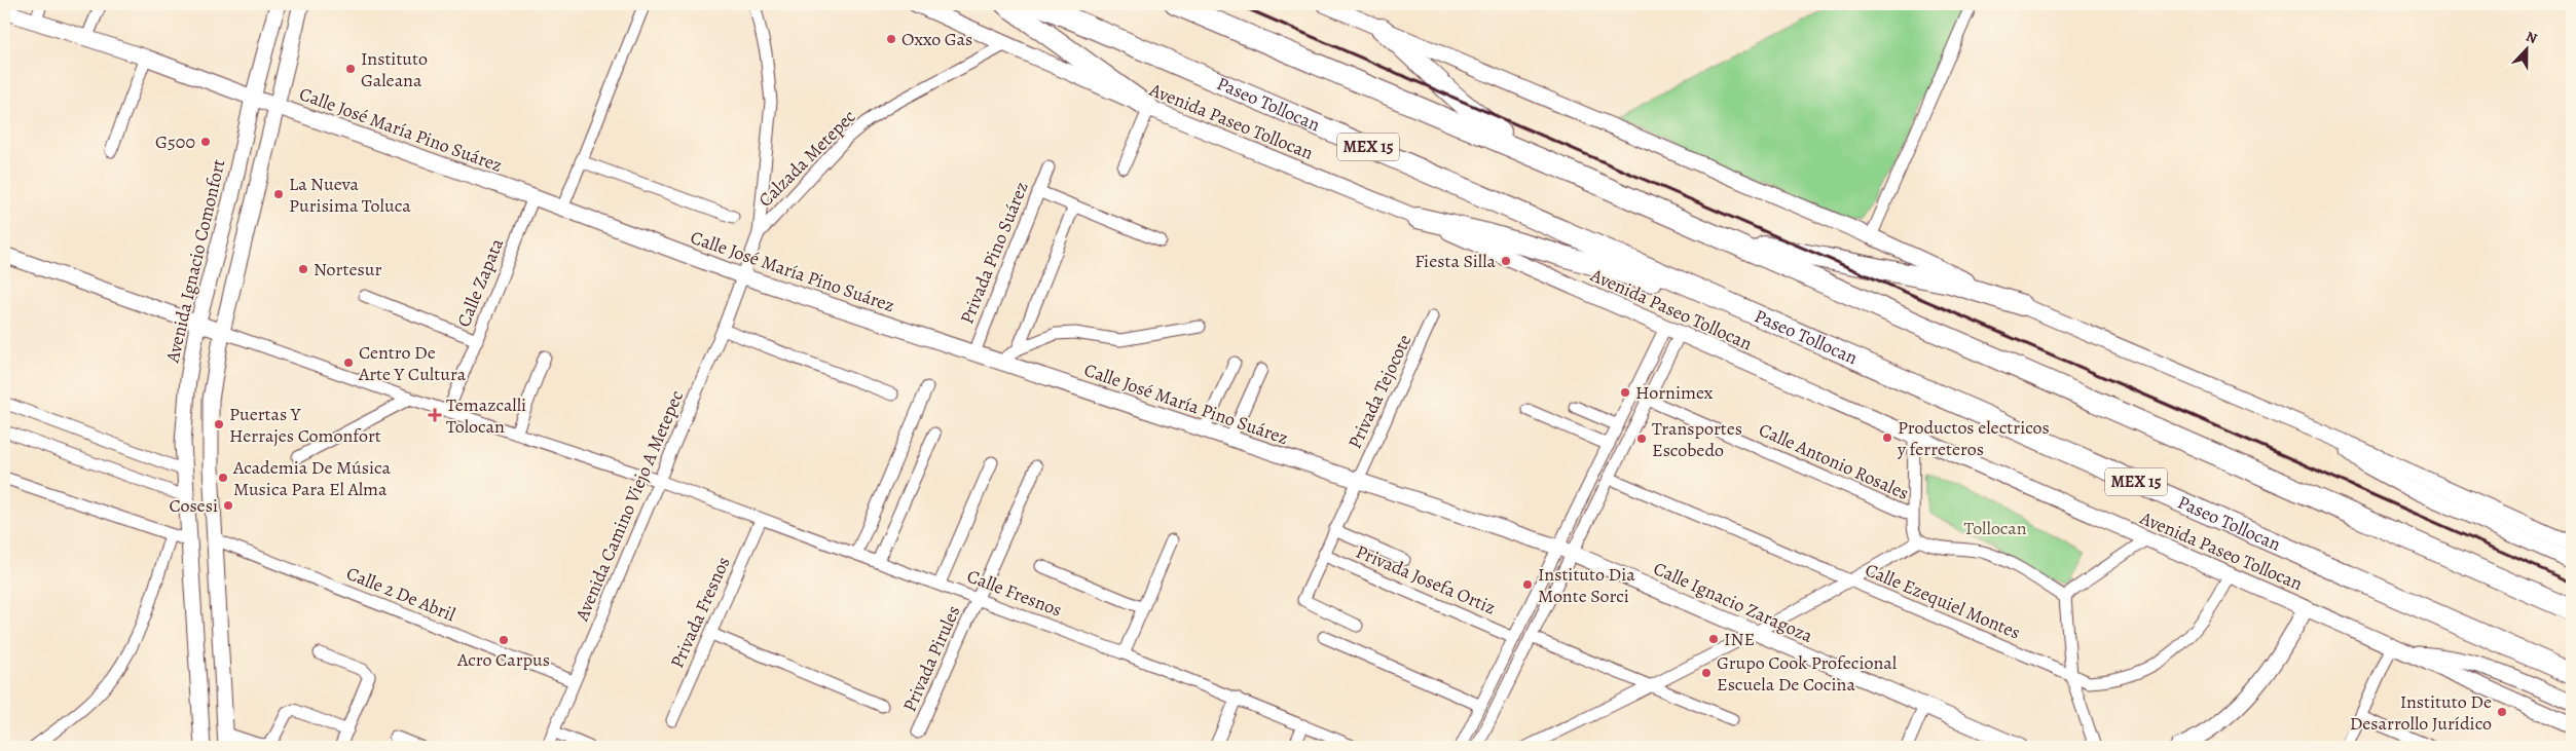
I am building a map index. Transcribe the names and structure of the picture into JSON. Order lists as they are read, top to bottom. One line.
{"streets":{"highway":["Paseo Tollocan","MEX 15"],"main road":["Avenida Paseo Tollocan","Calle José María Pino Suárez","Avenida Ignacio Comonfort","Calle Ignacio Zaragoza"],"street":["Calzada Metepec","Privada Pino Suárez","Calle Zapata","Privada Tejocote","Calle Antonio Rosales","Avenida Camino Viejo A Metepec","Privada Josefa Ortiz","Calle Fresnos","Calle 2 De Abril","Calle Ezequiel Montes","Privada Fresnos","Privada Pirules"]},"crossings":[["Avenida Paseo Tollocan","Calzada Metepec"],["Avenida Paseo Tollocan","Calle Ezequiel Montes"],["Calle José María Pino Suárez","Calzada Metepec"],["Calle José María Pino Suárez","Privada Pino Suárez"],["Calle José María Pino Suárez","Avenida Ignacio Comonfort"],["Calle José María Pino Suárez","Calle Zapata"],["Calle José María Pino Suárez","Privada Tejocote"],["Calle José María Pino Suárez","Avenida Camino Viejo A Metepec"],["Calle José María Pino Suárez","Calle Ignacio Zaragoza"],["Calzada Metepec","Avenida Camino Viejo A Metepec"],["Calle Zapata","Calle Fresnos"],["Privada Tejocote","Privada Josefa Ortiz"],["Avenida Camino Viejo A Metepec","Calle Fresnos"],["Avenida Camino Viejo A Metepec","Calle 2 De Abril"],["Calle Fresnos","Privada Fresnos"],["Calle Fresnos","Privada Pirules"]],"parks":["Tollocan"],"places":{"other":["Oxxo Gas","Instituto Galeana","G500","La Nueva Purisima Toluca","Fiesta Silla","Nortesur","Centro De Arte Y Cultura","Hornimex","Puertas Y Herrajes Comonfort","Productos electricos y ferreteros","Transportes Escobedo","Academia De Música Musica Para El Alma","Cosesi","Instituto Dia Monte Sorci","INE","Acro Carpus","Grupo Cook Profecional Escuela De Cocina","Instituto De Desarrollo Jurídico"],"health":["Temazcalli Tolocan"]},"north":"top"}
